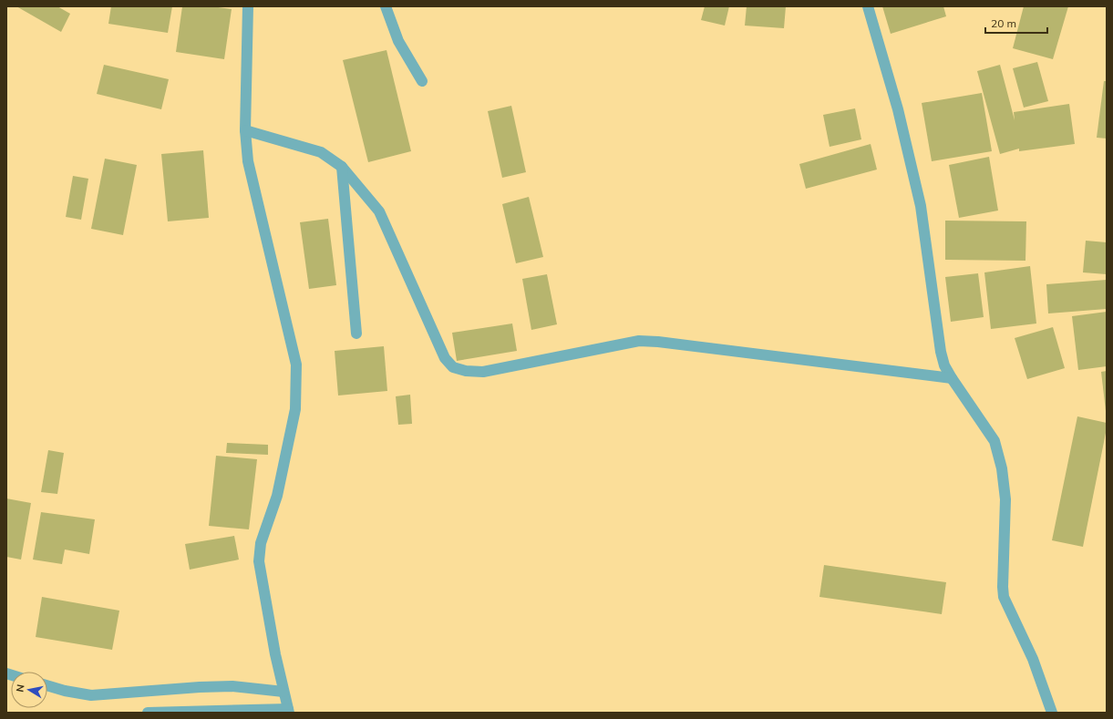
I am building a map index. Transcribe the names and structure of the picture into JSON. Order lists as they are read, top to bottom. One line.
{"scale_bar":"20 m","north":"left"}
